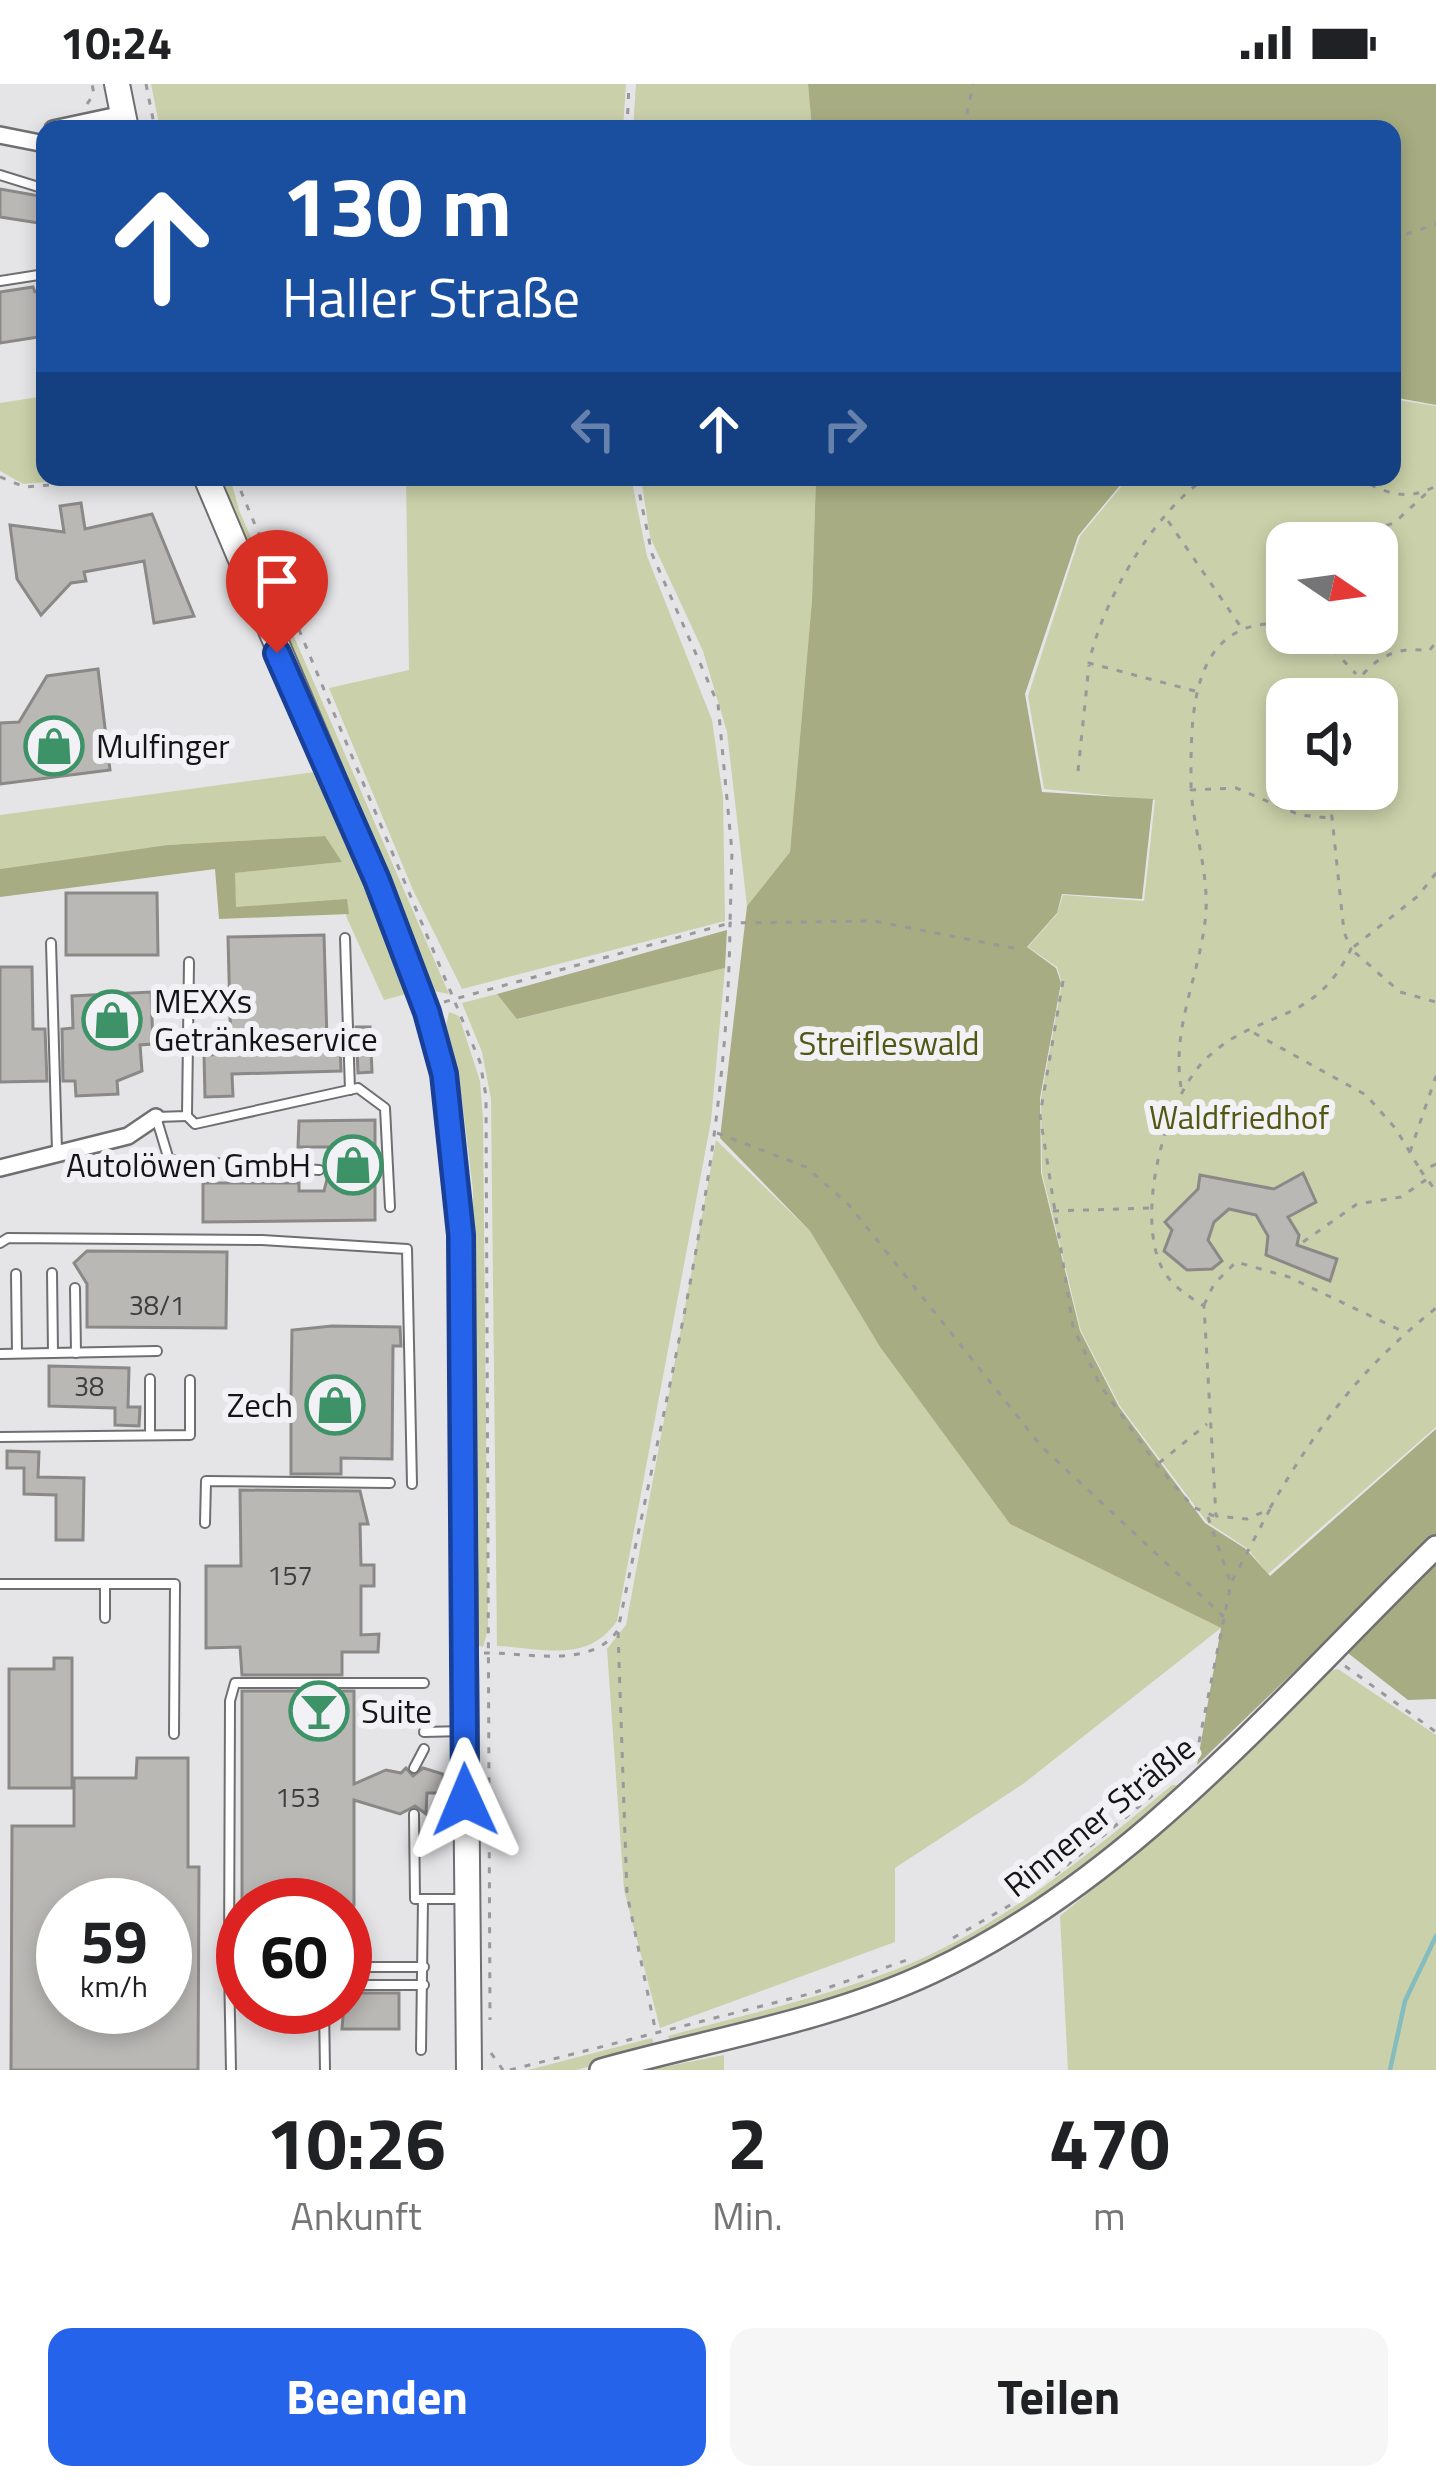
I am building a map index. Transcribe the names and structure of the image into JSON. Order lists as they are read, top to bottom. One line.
{"streets":{"street":["Rinnener Sträßle"]},"parks":["Streifleswald","Waldfriedhof"],"places":{"shop":["Mulfinger","MEXXs Getränkeservice","Autolöwen GmbH","Zech"],"bar":["Suite"]},"house_numbers":["38/1","38","157","153"],"north":"right","page":{"status":"10:24","turn":["130 m","Haller Straße"],"speed":"59 km/h","limit":"60","eta":["10:26","Ankunft","2","Min.","470","m"],"buttons":["Beenden","Teilen"]}}
